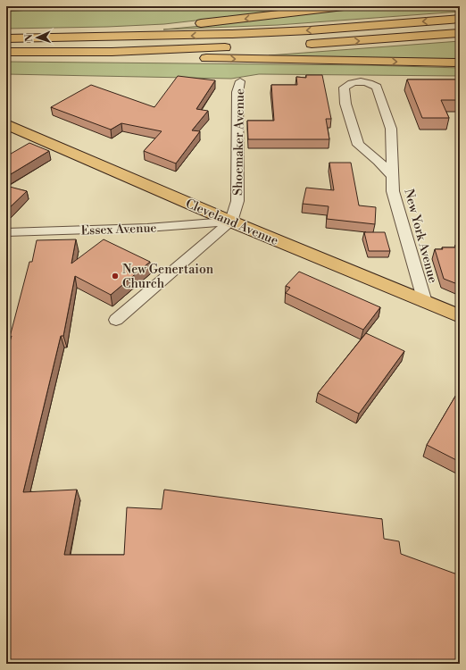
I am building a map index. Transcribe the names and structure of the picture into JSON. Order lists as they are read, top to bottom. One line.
{"streets":{"main road":["Cleveland Avenue"],"street":["Shoemaker Avenue","Essex Avenue","New York Avenue"]},"crossings":[["Shoemaker Avenue","Cleveland Avenue"],["Shoemaker Avenue","Essex Avenue"],["Cleveland Avenue","Essex Avenue"],["Cleveland Avenue","New York Avenue"]],"places":["New Genertaion Church"],"north":"left"}
